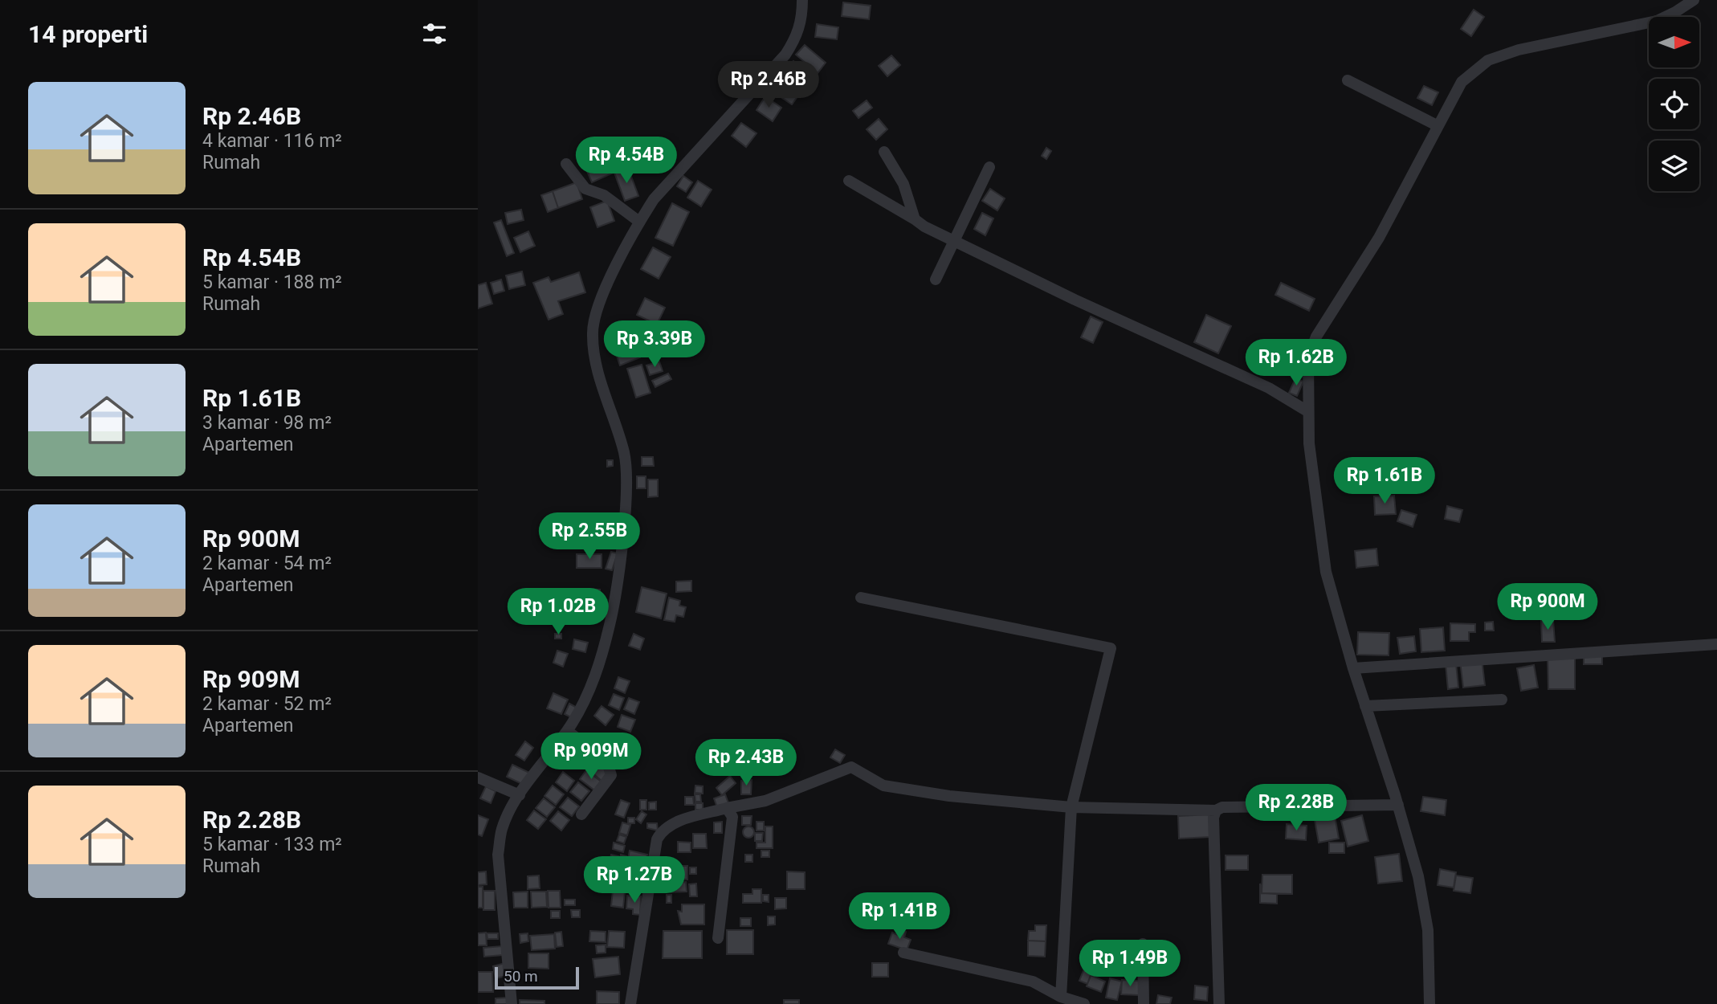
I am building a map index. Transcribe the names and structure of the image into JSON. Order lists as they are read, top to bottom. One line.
{"scale_bar":"50 m","north":"right","page":{"heading":"14 properti","price":["Rp 2.46B","Rp 4.54B","Rp 3.39B","Rp 1.62B","Rp 1.61B","Rp 2.55B","Rp 900M","Rp 1.02B","Rp 909M","Rp 2.43B","Rp 2.28B","Rp 1.27B","Rp 1.41B","Rp 1.49B"],"list":[{"name":"Rp 2.46B","note":"4 kamar · 116 m² · Rumah"},{"name":"Rp 4.54B","note":"5 kamar · 188 m² · Rumah"},{"name":"Rp 1.61B","note":"3 kamar · 98 m² · Apartemen"},{"name":"Rp 900M","note":"2 kamar · 54 m² · Apartemen"},{"name":"Rp 909M","note":"2 kamar · 52 m² · Apartemen"},{"name":"Rp 2.28B","note":"5 kamar · 133 m² · Rumah"}],"scale":"50 m"}}
